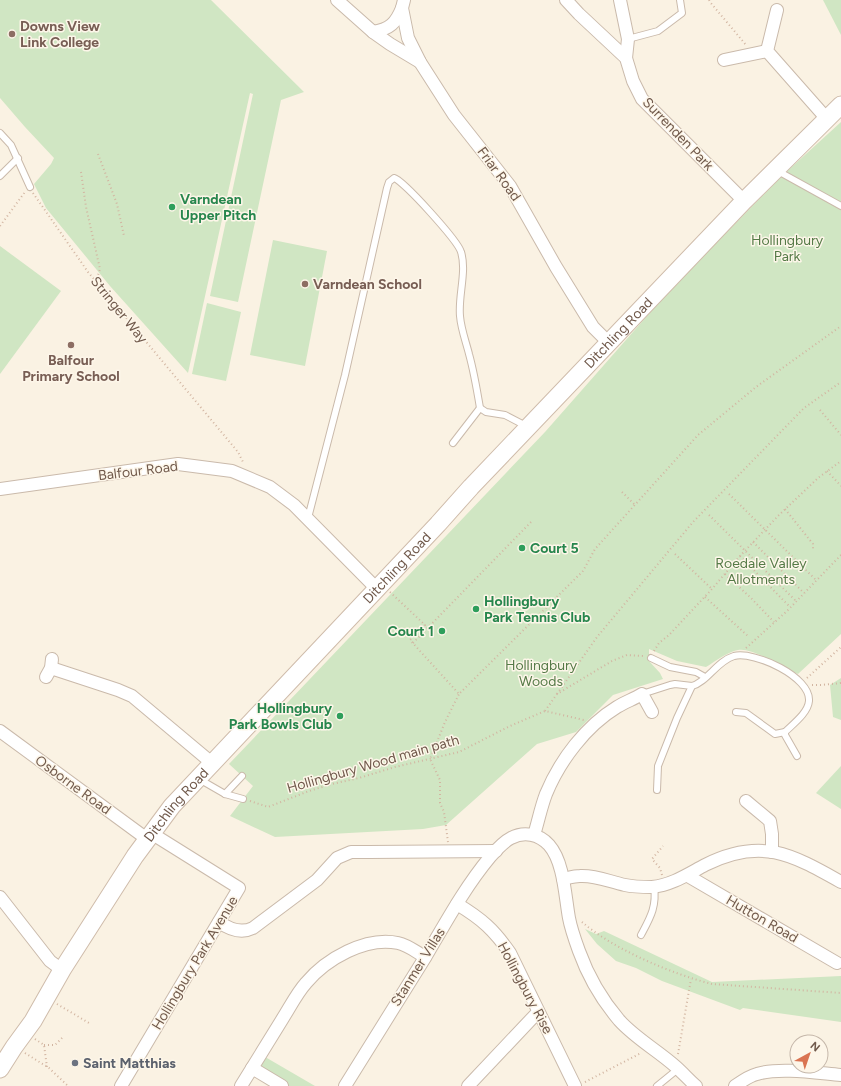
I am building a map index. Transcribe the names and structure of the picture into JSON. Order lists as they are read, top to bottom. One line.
{"streets":{"street":["Surrenden Park","Friar Road","Ditchling Road","Balfour Road","Osborne Road","Hutton Road","Hollingbury Park Avenue","Stanmer Villas","Hollingbury Rise"],"path":["Stringer Way","Hollingbury Wood main path"]},"crossings":[["Surrenden Park","Ditchling Road"],["Friar Road","Ditchling Road"],["Stringer Way","Balfour Road"],["Ditchling Road","Balfour Road"],["Ditchling Road","Osborne Road"],["Ditchling Road","Hollingbury Park Avenue"],["Osborne Road","Hollingbury Park Avenue"],["Stanmer Villas","Hollingbury Rise"]],"parks":["Hollingbury Park","Roedale Valley Allotments","Hollingbury Woods"],"places":["Downs View Link College","Varndean Upper Pitch","Varndean School","Balfour Primary School","Court 5","Hollingbury Park Tennis Club","Court 1","Hollingbury Park Bowls Club","Saint Matthias"],"north":"top right"}
